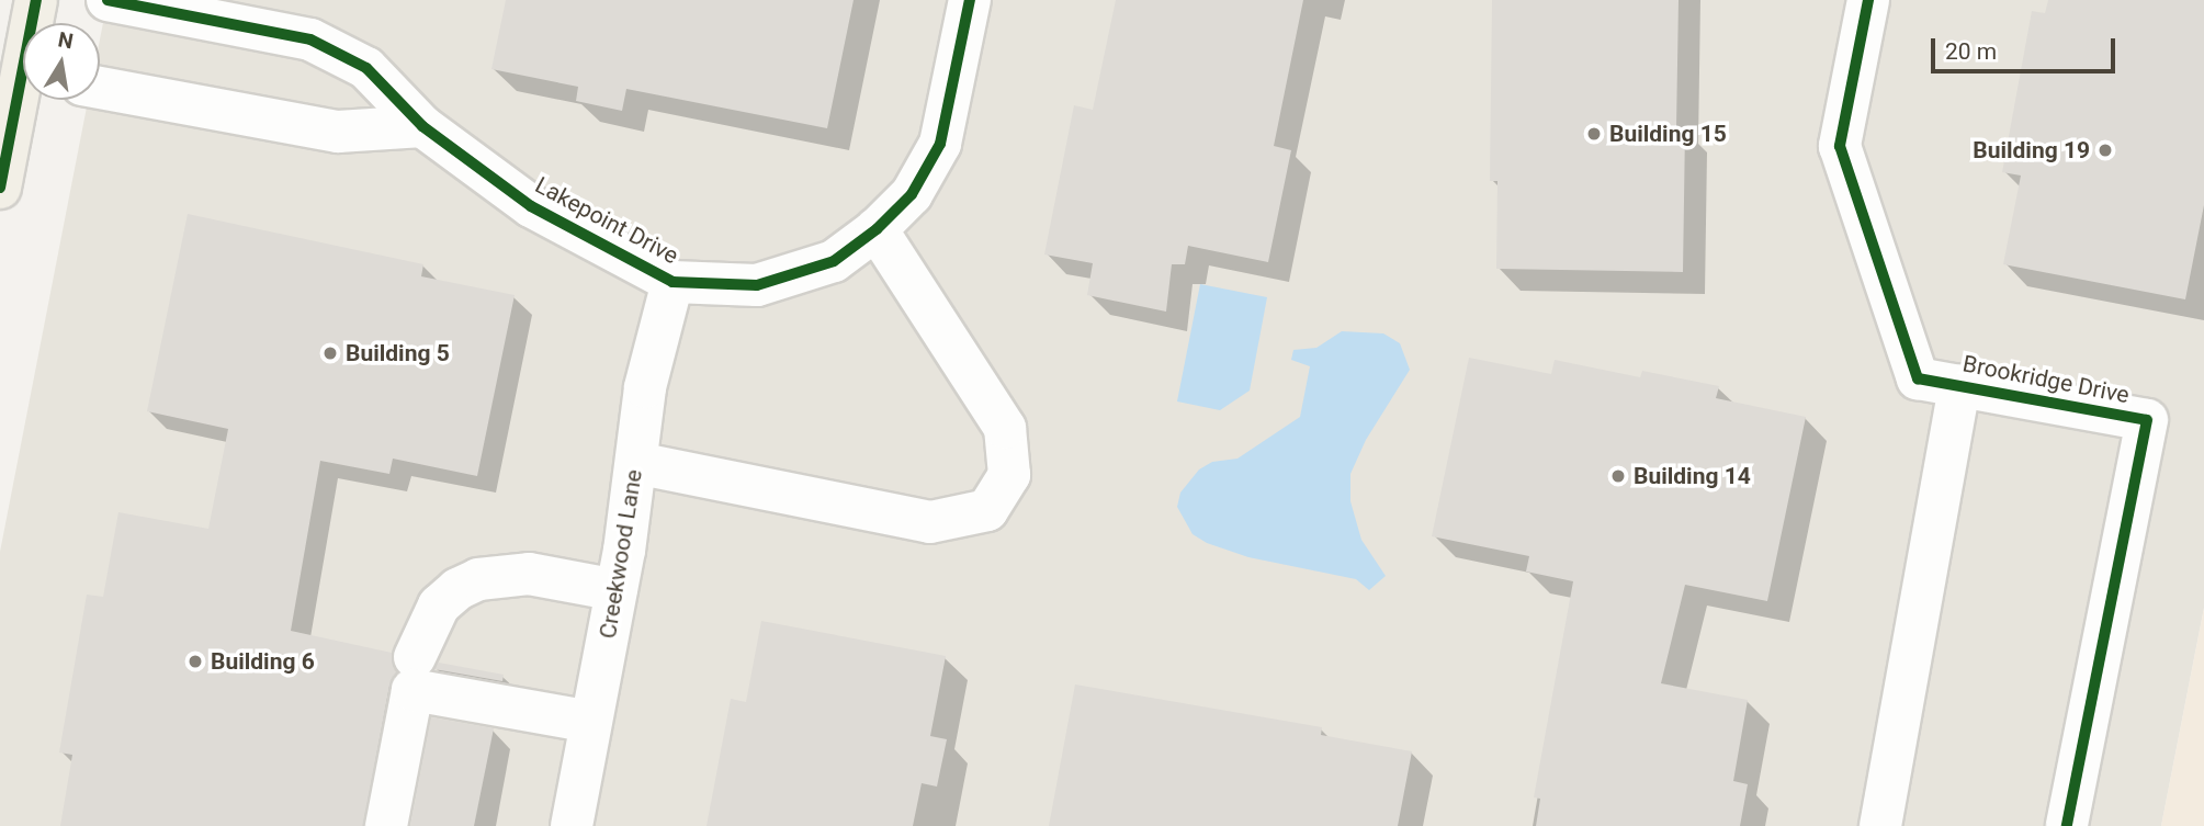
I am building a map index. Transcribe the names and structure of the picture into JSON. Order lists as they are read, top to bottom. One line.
{"streets":{"street":["Lakepoint Drive","Brookridge Drive","Creekwood Lane"]},"crossings":[["Lakepoint Drive","Creekwood Lane"]],"places":["Building 15","Building 19","Building 5","Building 14","Building 6"],"scale_bar":"20 m","north":"top"}
